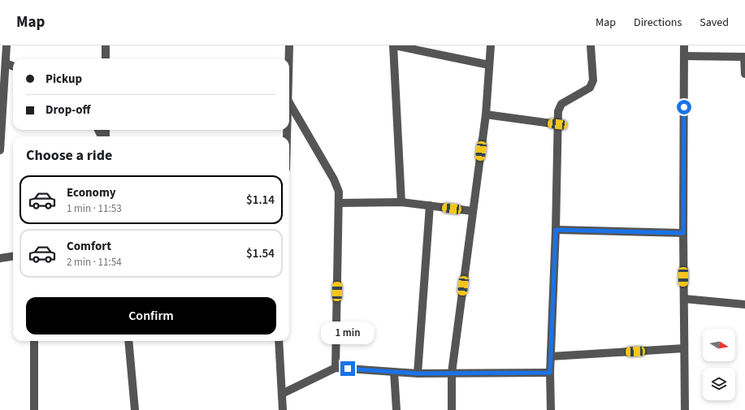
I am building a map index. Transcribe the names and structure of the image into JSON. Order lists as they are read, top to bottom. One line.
{"north":"right","page":{"header":"Map","nav":["Map","Directions","Saved"],"banner":["Pickup","Drop-off"],"heading":"Choose a ride","list":[{"name":"Economy","note":"1 min · 11:53","value":"$1.14"},{"name":"Comfort","note":"2 min · 11:54","value":"$1.54"}],"buttons":"Confirm","bubble":"1 min"}}
